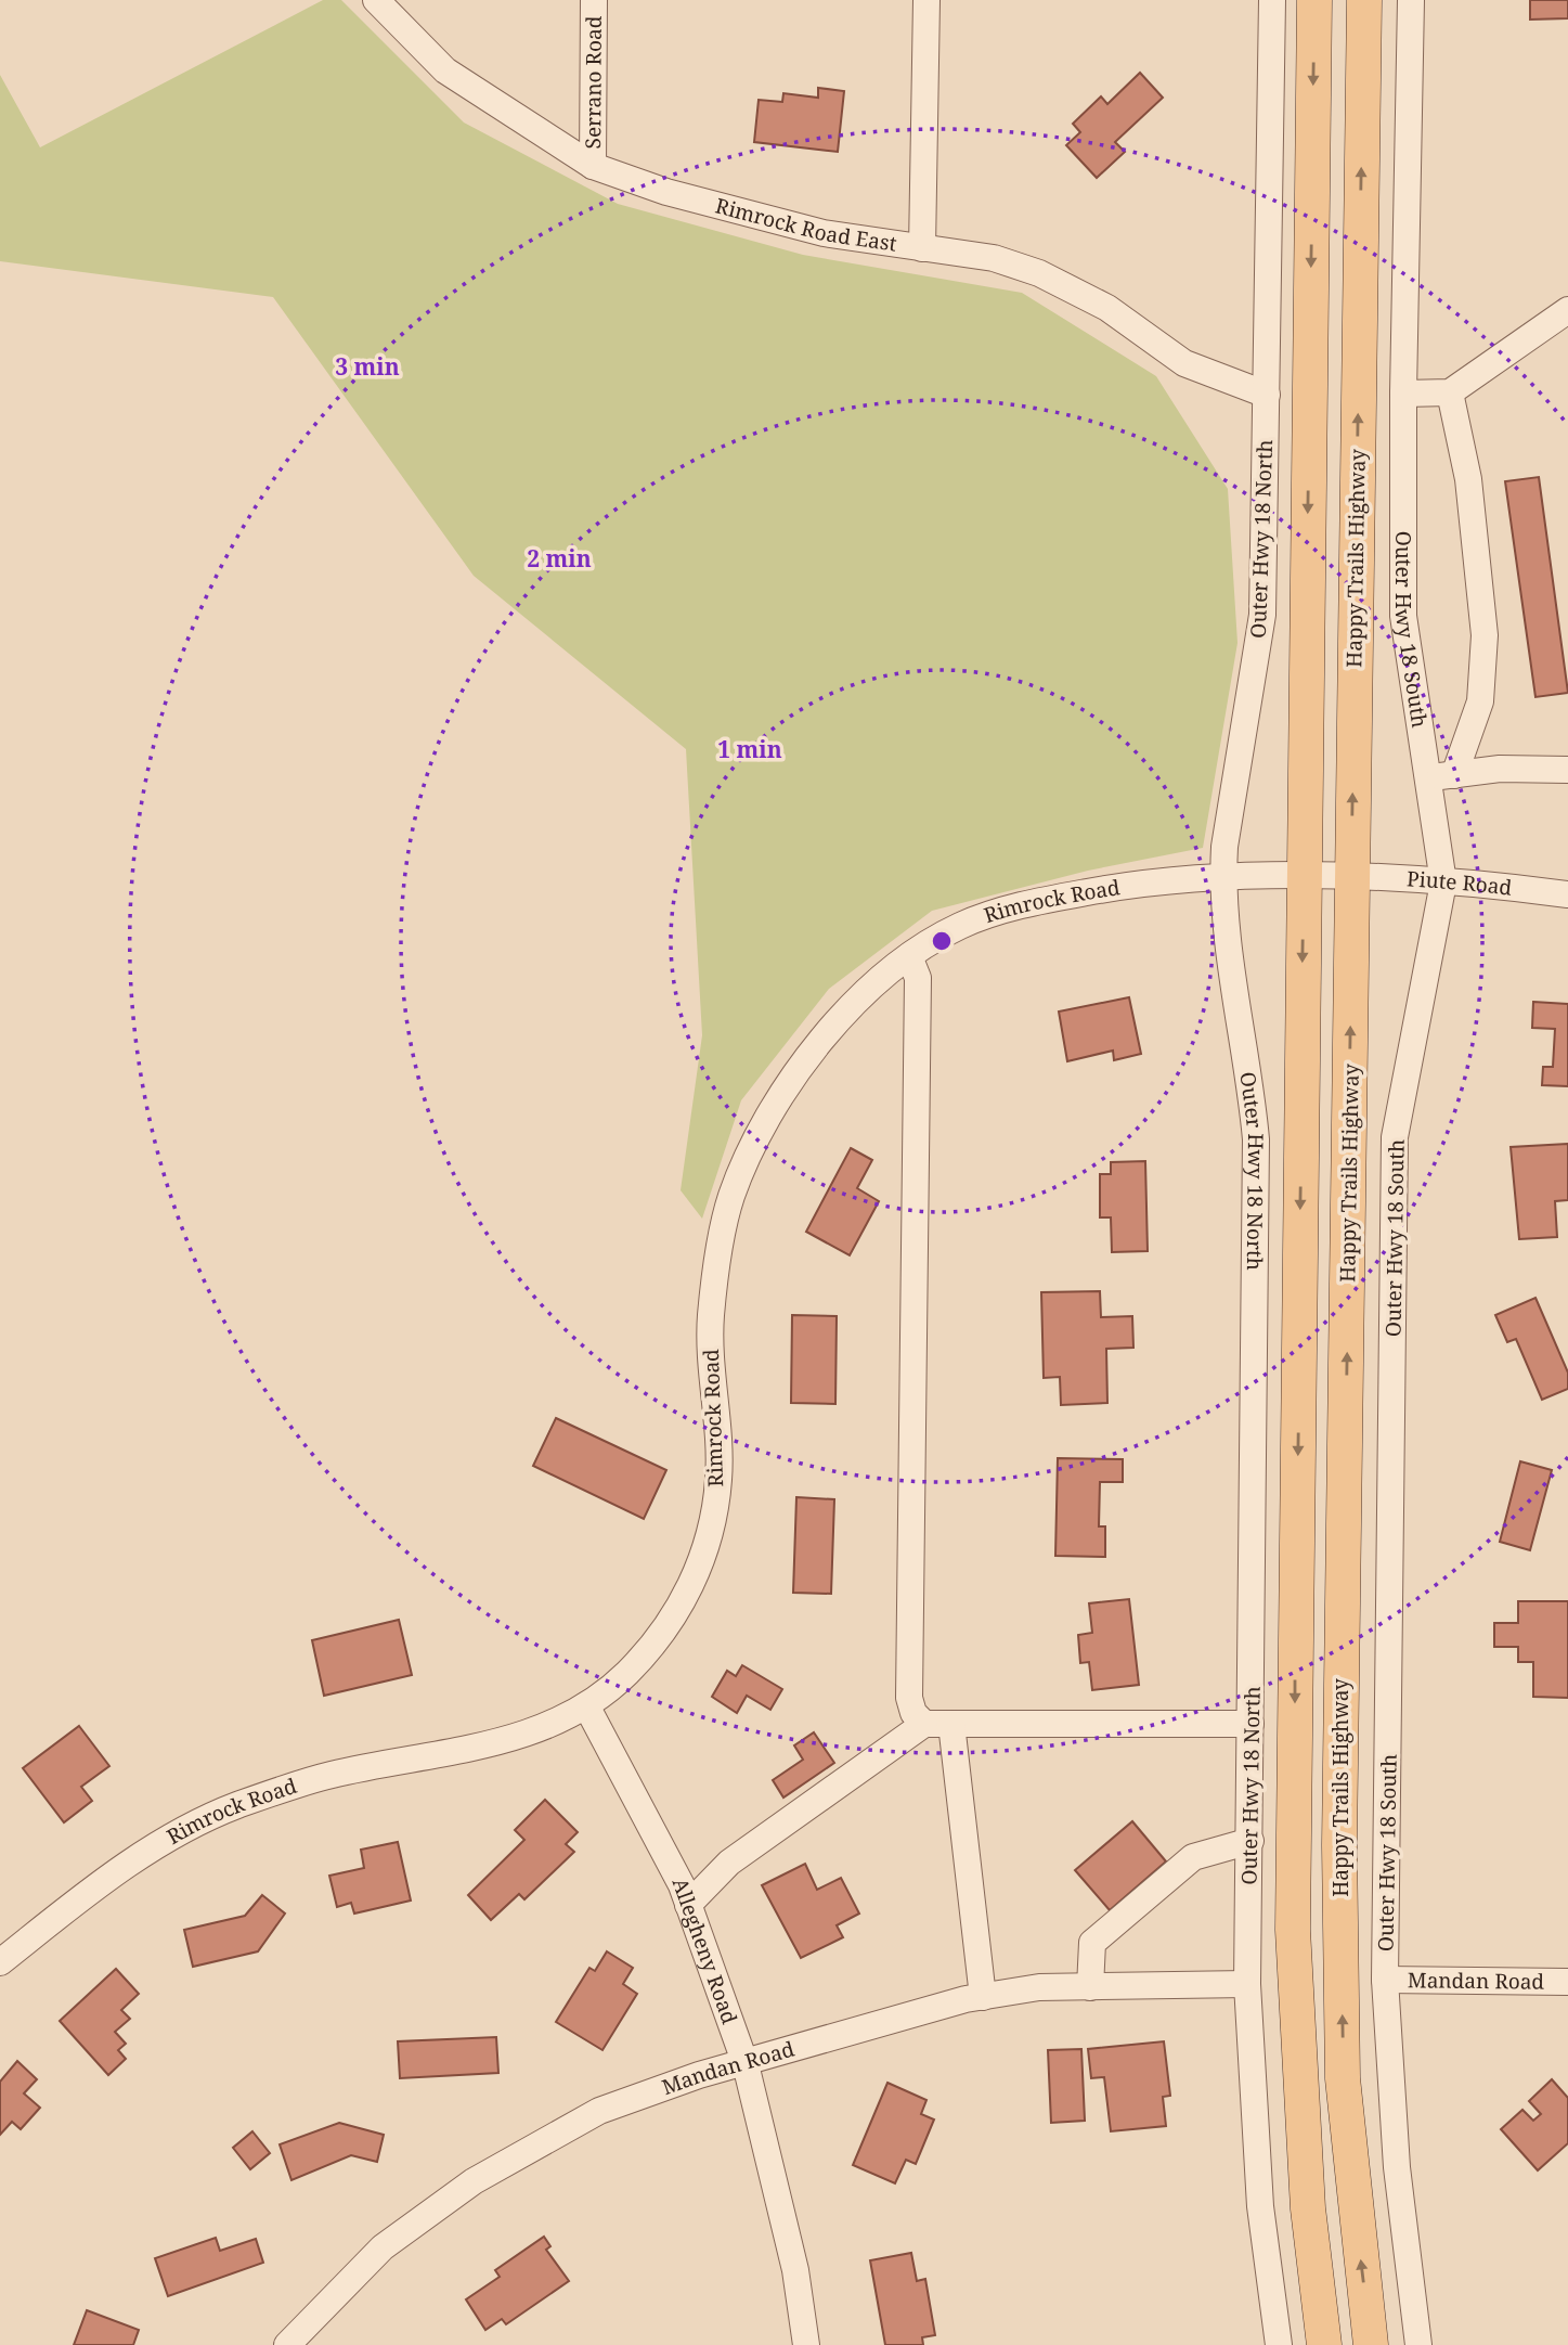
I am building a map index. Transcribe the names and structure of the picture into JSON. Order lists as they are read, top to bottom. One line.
{"streets":{"main road":["Happy Trails Highway"],"street":["Serrano Road","Rimrock Road East","Outer Hwy 18 North","Outer Hwy 18 South","Piute Road","Rimrock Road","Allegheny Road","Mandan Road"]},"crossings":[["Serrano Road","Rimrock Road East"],["Rimrock Road East","Outer Hwy 18 North"],["Outer Hwy 18 North","Rimrock Road"],["Outer Hwy 18 North","Mandan Road"],["Happy Trails Highway","Piute Road"],["Happy Trails Highway","Rimrock Road"],["Outer Hwy 18 South","Piute Road"],["Outer Hwy 18 South","Mandan Road"],["Piute Road","Rimrock Road"],["Rimrock Road","Allegheny Road"],["Allegheny Road","Mandan Road"]],"rings":["3 min","2 min","1 min"]}
